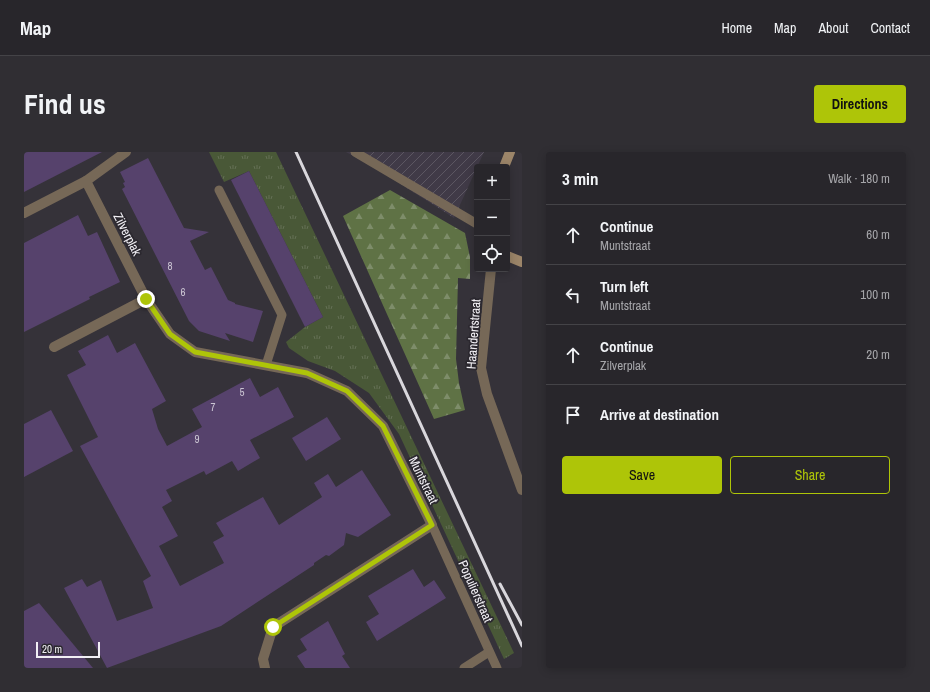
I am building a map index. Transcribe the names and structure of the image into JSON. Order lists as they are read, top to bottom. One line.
{"streets":{"street":["Zilverplak","Haandertstraat","Muntstraat"],"lane":["Populierstraat"]},"crossings":[["Zilverplak","Muntstraat"],["Muntstraat","Populierstraat"]],"house_numbers":["8","6","5","7","9"],"scale_bar":"20 m","page":{"header":"Map","nav":["Home","Map","About","Contact"],"title":"Find us","buttons":["Directions",["Save","Share"]],"heading":["3 min","Walk · 180 m"],"map_buttons":["+","−"],"list":[["Continue","Muntstraat","60 m"],["Turn left","Muntstraat","100 m"],["Continue","Zilverplak","20 m"],"Arrive at destination"],"scale":"20 m"}}
